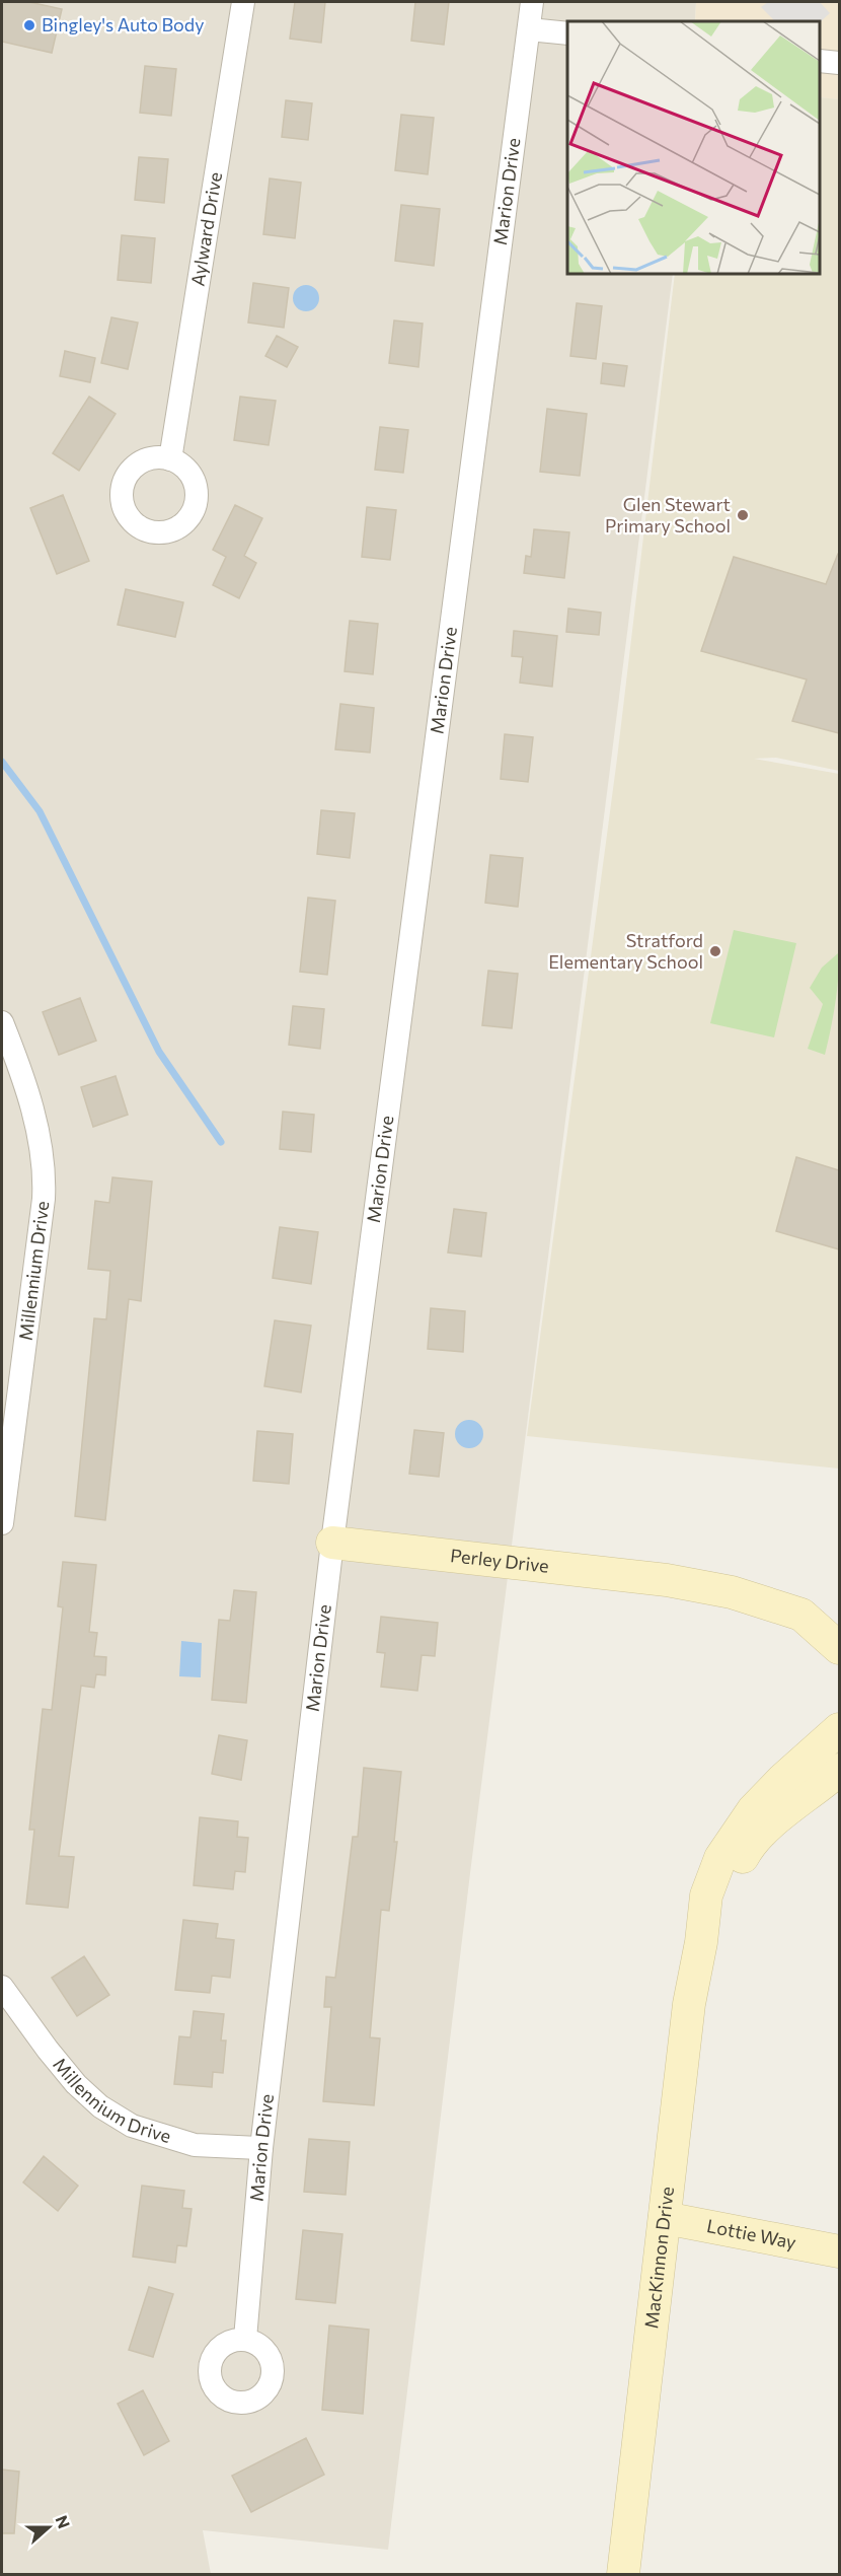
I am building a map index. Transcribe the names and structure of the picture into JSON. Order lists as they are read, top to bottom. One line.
{"streets":{"street":["Marion Drive","Aylward Drive","Millennium Drive","Perley Drive","Lottie Way","MacKinnon Drive"]},"crossings":[["Marion Drive","Millennium Drive"],["Marion Drive","Perley Drive"],["Lottie Way","MacKinnon Drive"]],"places":["Bingley's Auto Body","Glen Stewart Primary School","Stratford Elementary School"],"north":"right"}
